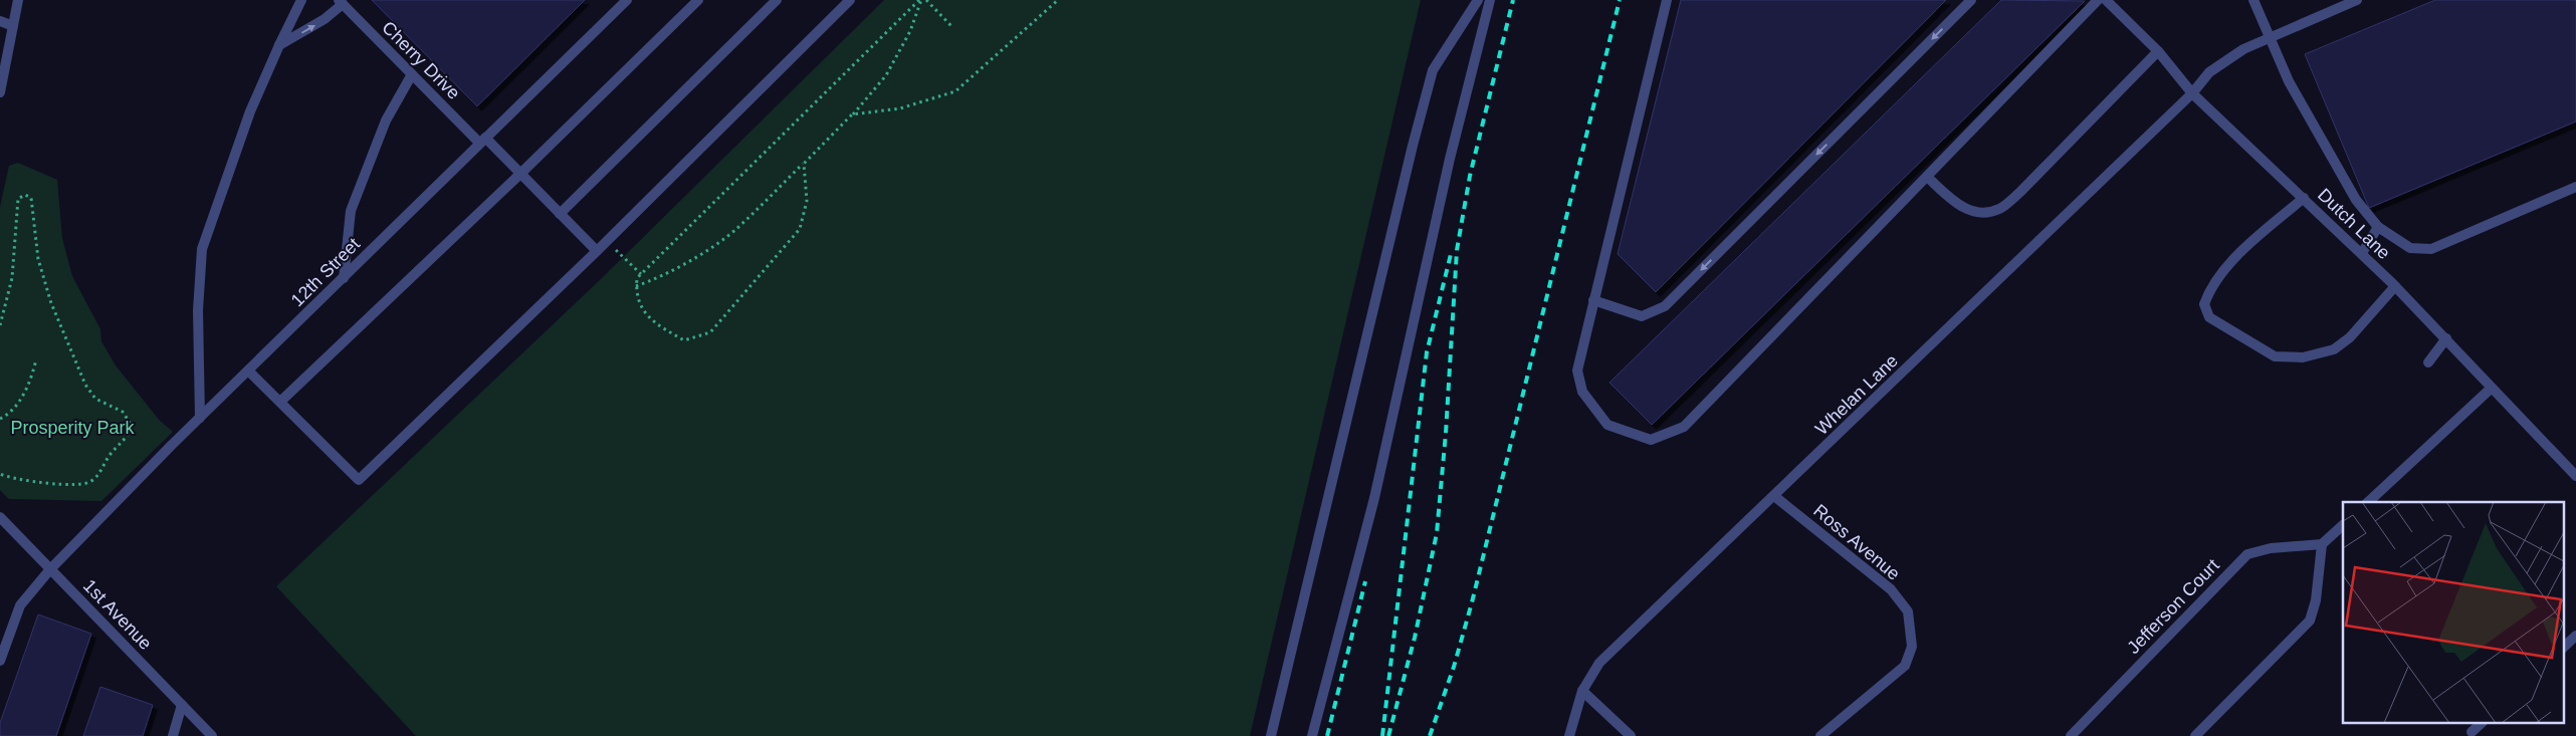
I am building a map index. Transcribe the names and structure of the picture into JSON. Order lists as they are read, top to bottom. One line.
{"streets":{"street":["Cherry Drive","Dutch Lane","12th Street","Whelan Lane","Ross Avenue","Jefferson Court","1st Avenue"]},"crossings":[["Cherry Drive","12th Street"],["Dutch Lane","Whelan Lane"],["12th Street","1st Avenue"],["Whelan Lane","Ross Avenue"]],"parks":["Prosperity Park"]}
